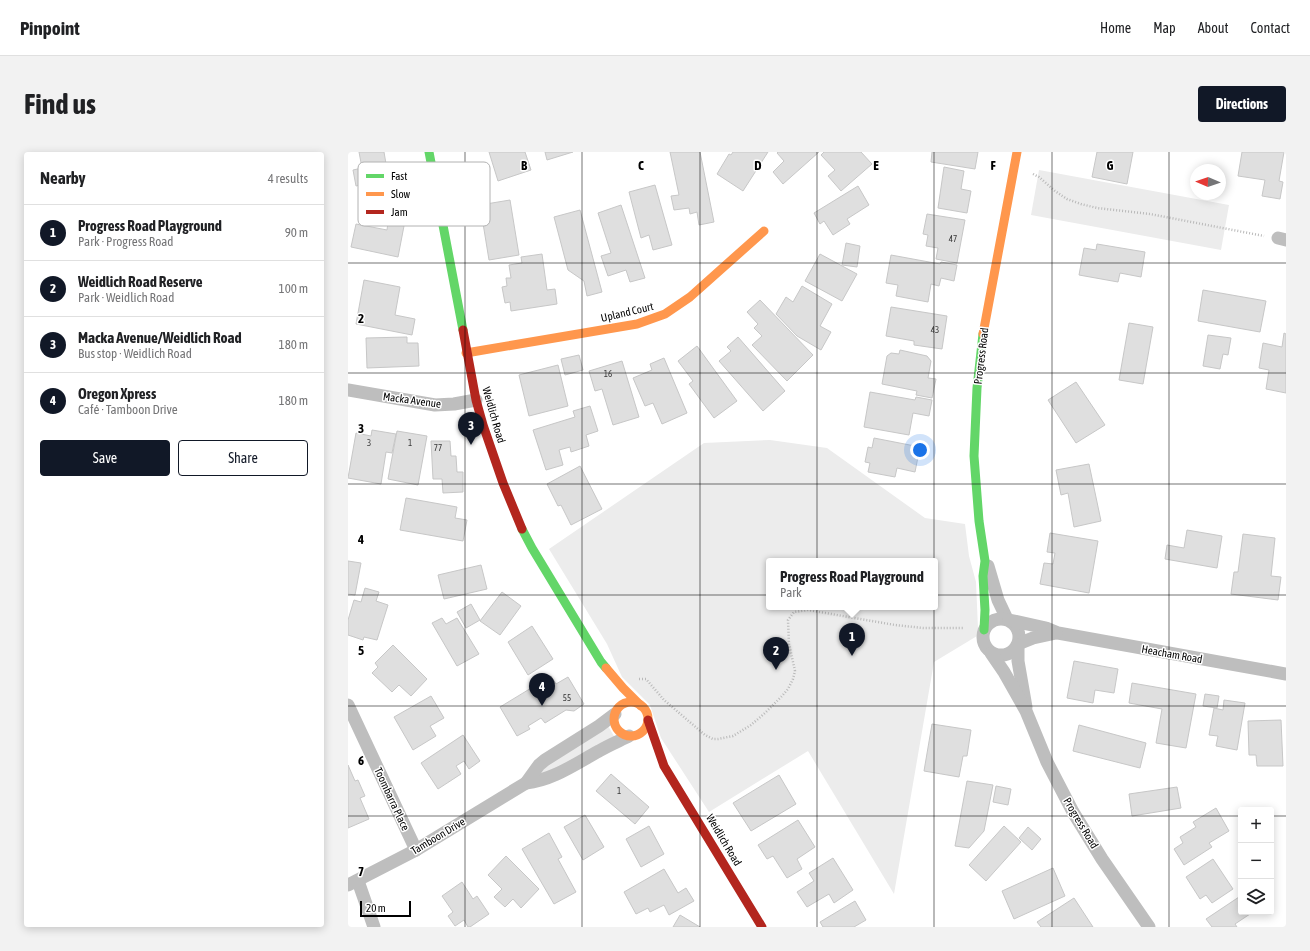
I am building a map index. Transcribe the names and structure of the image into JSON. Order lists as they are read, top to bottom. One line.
{"streets":{"street":["Upland Court","Progress Road","Macka Avenue","Weidlich Road","Heacham Road","Toombarra Place","Tamboon Drive"]},"crossings":[["Upland Court","Weidlich Road"],["Progress Road","Heacham Road"],["Macka Avenue","Weidlich Road"],["Weidlich Road","Tamboon Drive"],["Toombarra Place","Tamboon Drive"]],"house_numbers":["47","43","16","3","1","77","55","1"],"legend":["Fast","Slow","Jam"],"scale_bar":"20 m","north":"left","page":{"header":"Pinpoint","nav":["Home","Map","About","Contact"],"buttons":["Directions",["Save","Share"]],"title":"Find us","heading":["Nearby","4 results"],"list":[{"mark":"1","name":"Progress Road Playground","note":"Park · Progress Road","value":"90 m"},{"mark":"2","name":"Weidlich Road Reserve","note":"Park · Weidlich Road","value":"100 m"},{"mark":"3","name":"Macka Avenue/Weidlich Road","note":"Bus stop · Weidlich Road","value":"180 m"},{"mark":"4","name":"Oregon Xpress","note":"Café · Tamboon Drive","value":"180 m"}],"pins":["3","1","2","4"],"popup":["Progress Road Playground","Park"],"map_buttons":["+","−"],"scale":"20 m"},"grid":{"columns":["B","C","D","E","F","G"],"rows":["2","3","4","5","6","7"]}}
